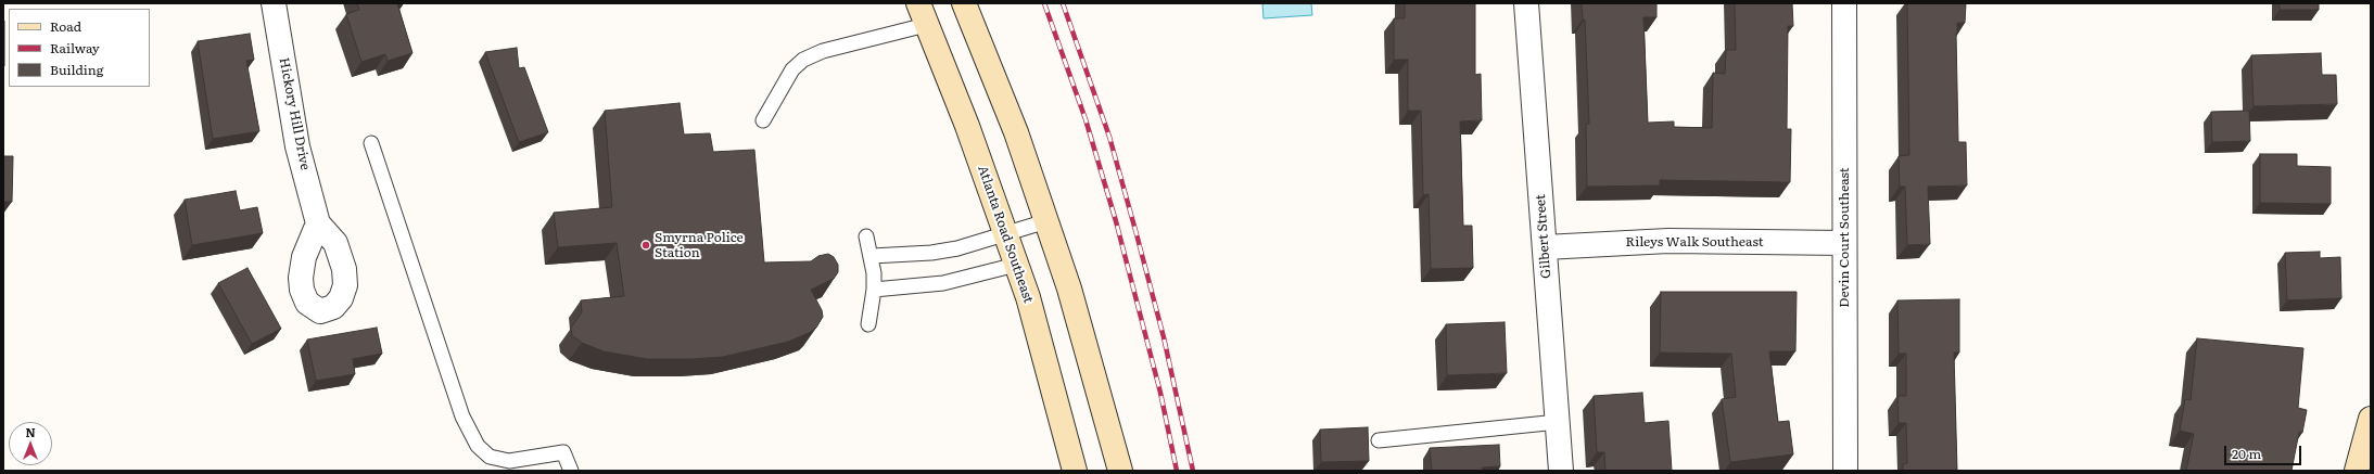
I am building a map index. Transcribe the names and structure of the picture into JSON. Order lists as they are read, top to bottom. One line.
{"streets":{"main road":["Atlanta Road Southeast"],"street":["Hickory Hill Drive","Gilbert Street","Devin Court Southeast","Rileys Walk Southeast"]},"crossings":[["Gilbert Street","Rileys Walk Southeast"],["Devin Court Southeast","Rileys Walk Southeast"]],"places":["Smyrna Police Station"],"legend":["Road","Railway","Building"],"scale_bar":"20 m","north":"top"}
